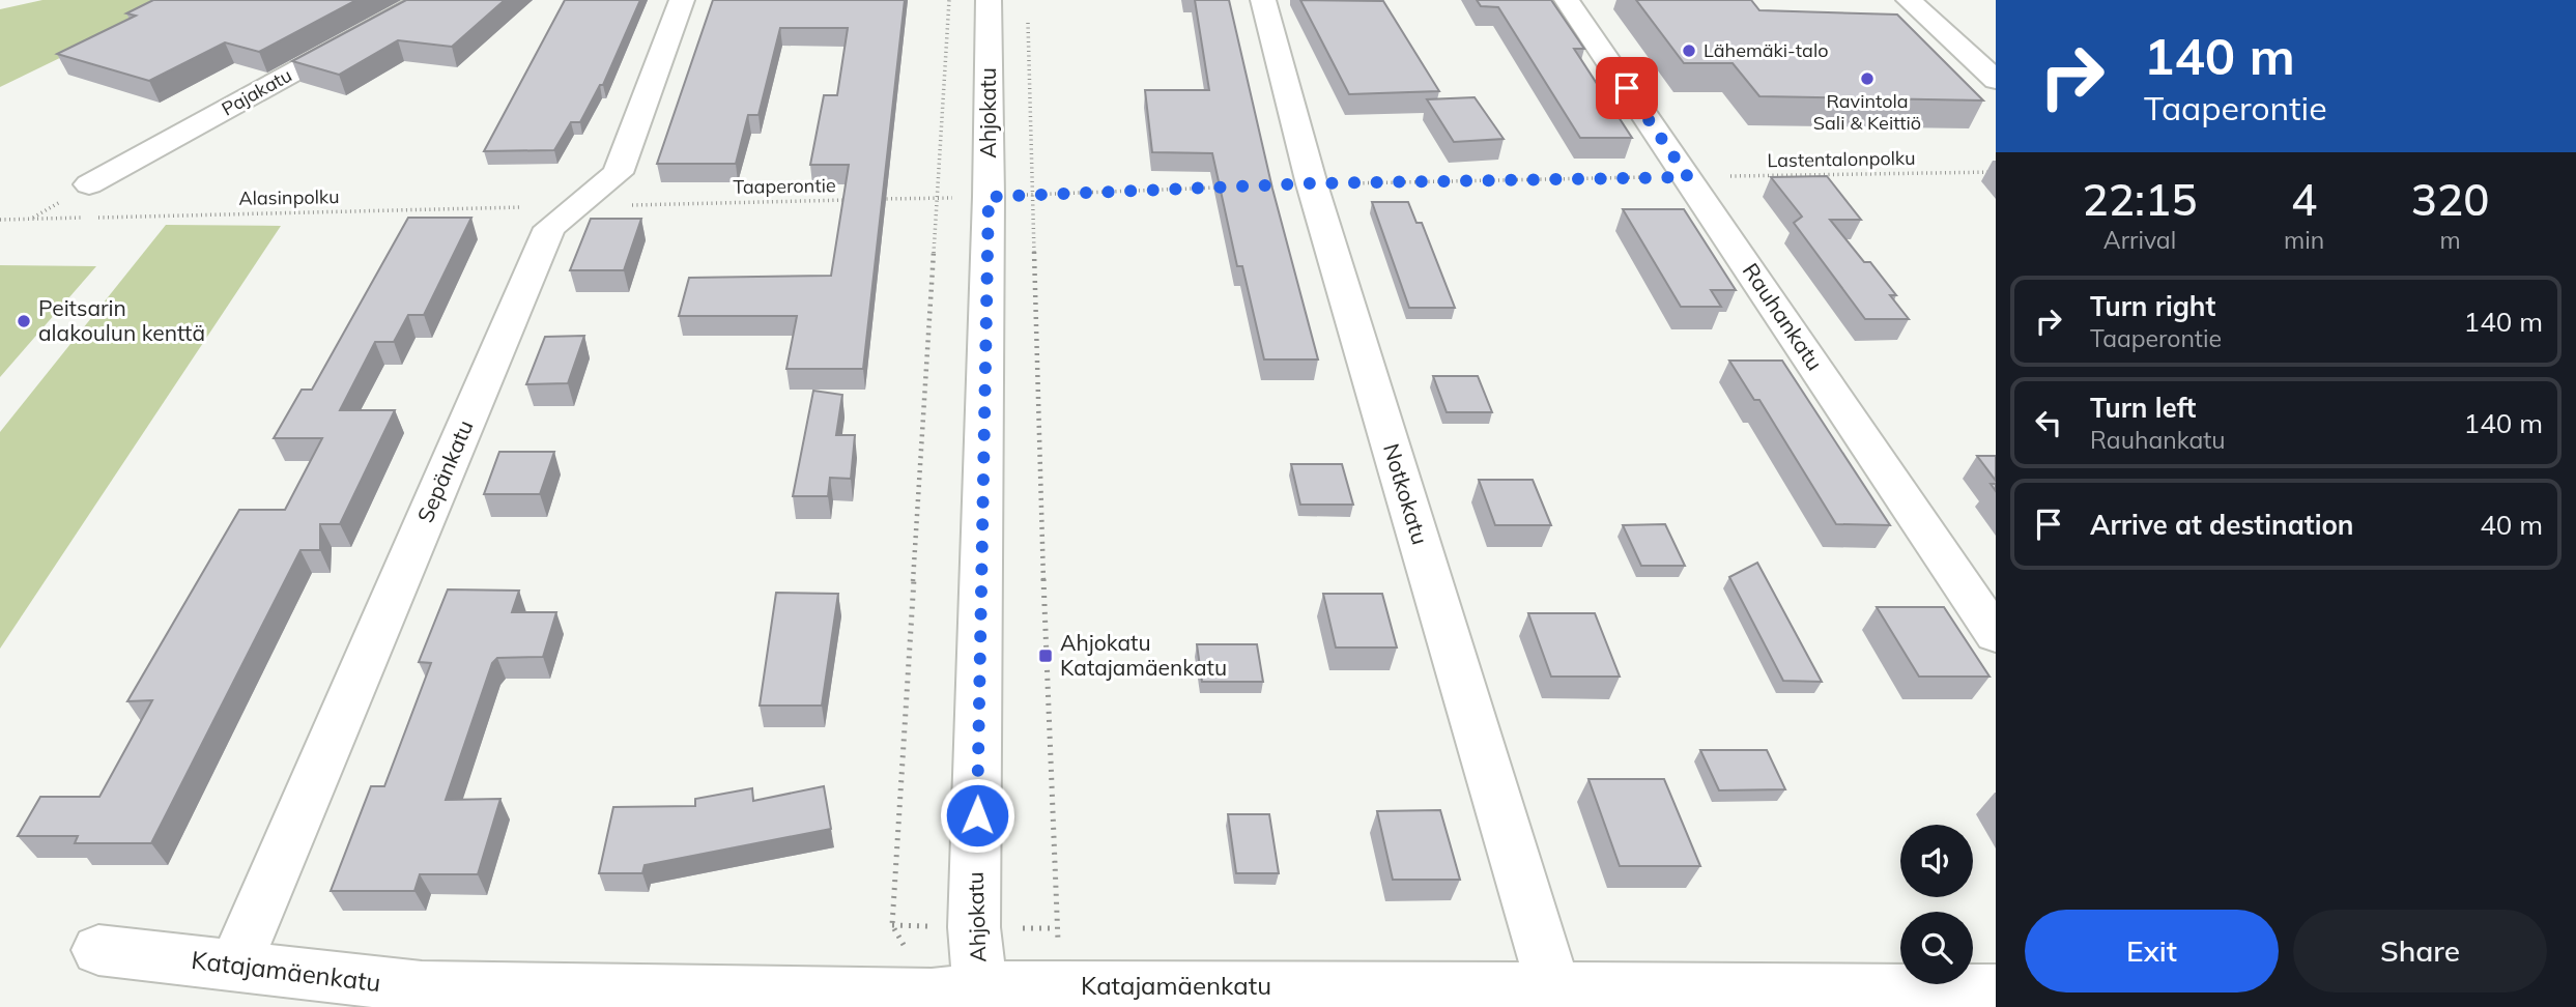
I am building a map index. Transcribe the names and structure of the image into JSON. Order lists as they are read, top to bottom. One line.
{"streets":{"street":["Pajakatu","Ahjokatu","Rauhankatu","Sepänkatu","Notkokatu","Katajamäenkatu"],"path":["Lastentalonpolku","Taaperontie","Alasinpolku"]},"crossings":[["Ahjokatu","Katajamäenkatu"],["Lastentalonpolku","Rauhankatu"],["Taaperontie","Alasinpolku"],["Taaperontie","Sepänkatu"],["Alasinpolku","Sepänkatu"],["Sepänkatu","Katajamäenkatu"],["Notkokatu","Katajamäenkatu"]],"places":{"other":["Lähemäki-talo","Ravintola Sali & Keittiö","Peitsarin alakoulun kenttä"],"transit":["Ahjokatu Katajamäenkatu"]},"page":{"turn":["140 m","Taaperontie"],"eta":["22:15","Arrival","4","min","320","m"],"list":[{"name":"Turn right","note":"Taaperontie","value":"140 m"},{"name":"Turn left","note":"Rauhankatu","value":"140 m"},{"name":"Arrive at destination","value":"40 m"}],"buttons":["Exit","Share"]}}
